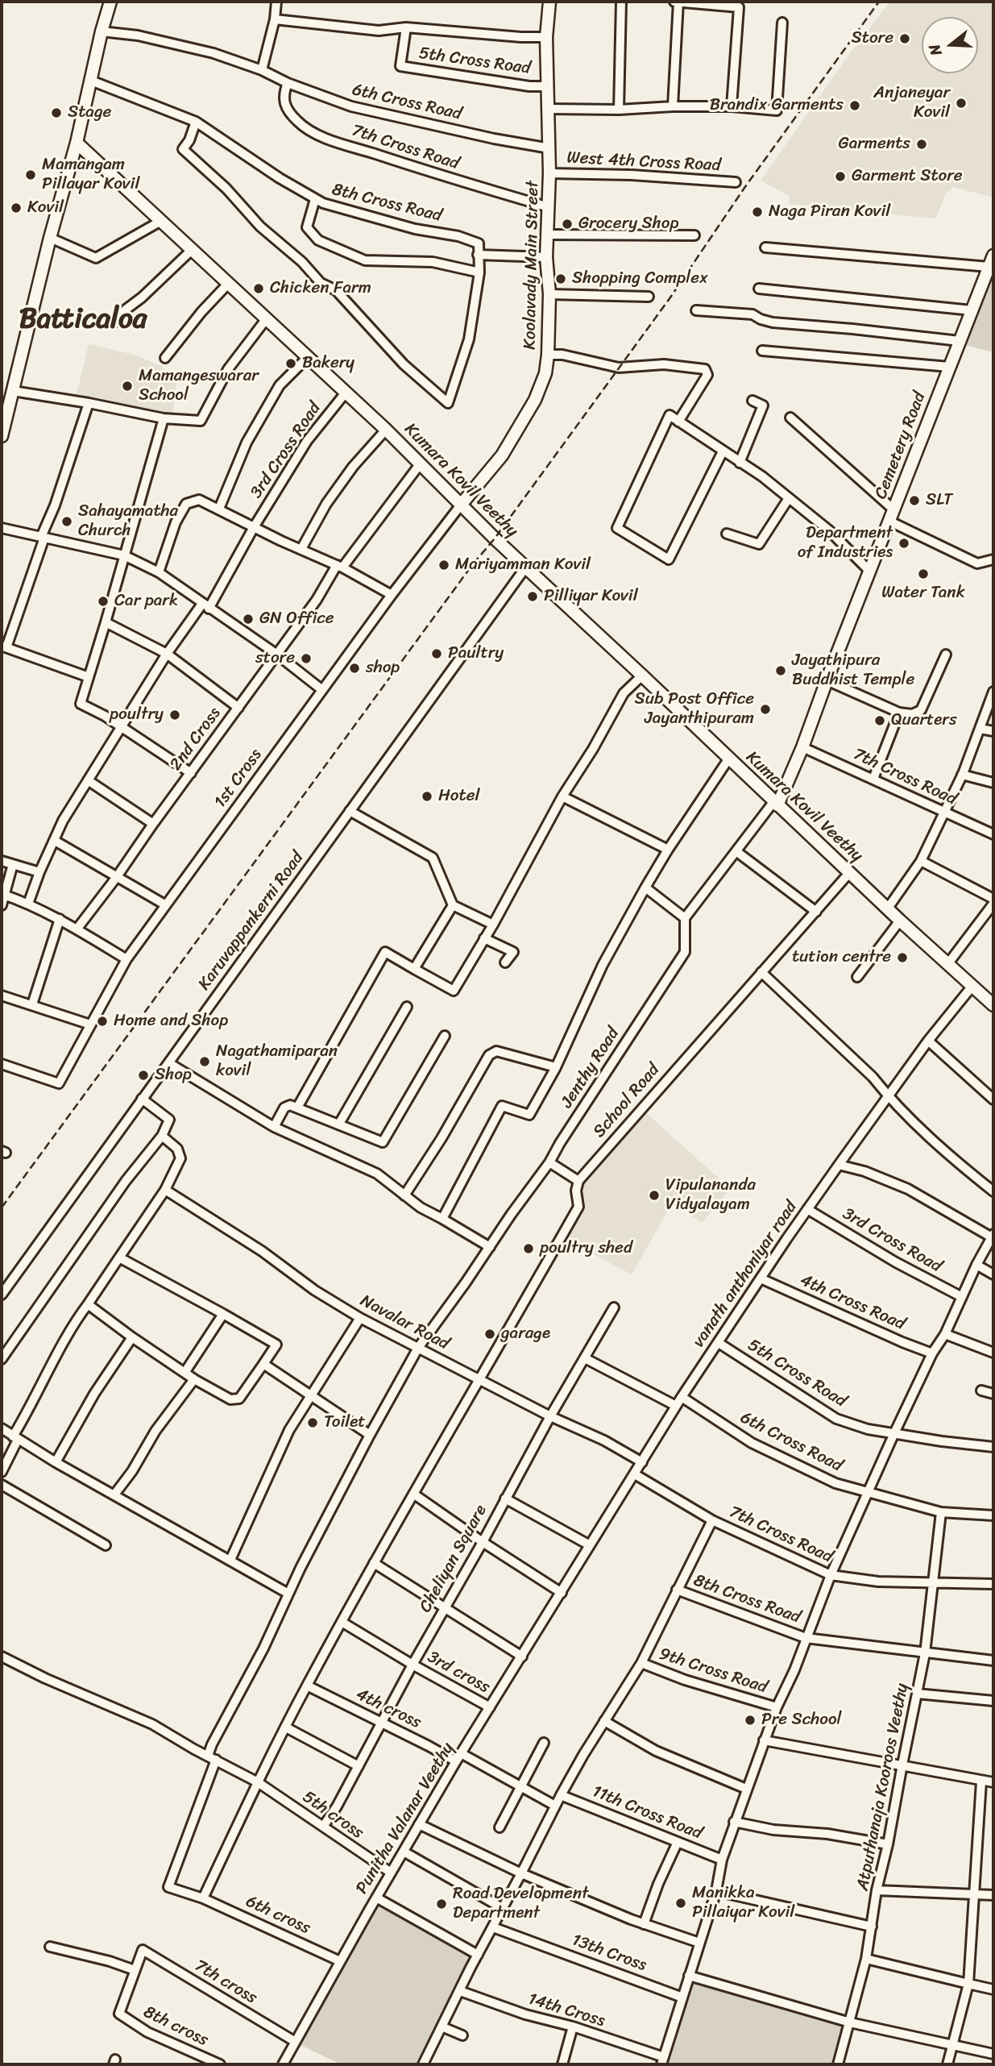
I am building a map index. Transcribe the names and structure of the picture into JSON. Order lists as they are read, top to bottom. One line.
{"streets":{"main road":["Koolavady Main Street","Cemetery Road","Kumara Kovil Veethy"],"street":["5th Cross Road","6th Cross Road","7th Cross Road","West 4th Cross Road","8th Cross Road","3rd Cross Road","2nd Cross","1st Cross","Karuvappankerni Road","Jenthy Road","School Road","vanath anthoniyar road","4th Cross Road","Navalar Road","Cheliyan Square","9th Cross Road","3rd cross","4th cross","Atputhanaja Kooroos Veethy","11th Cross Road","5th cross","Punitha Valanar Veethy","6th cross","13th Cross","7th cross","14th Cross","8th cross"]},"crossings":[["5th Cross Road","Koolavady Main Street"],["5th Cross Road","vanath anthoniyar road"],["6th Cross Road","7th Cross Road"],["6th Cross Road","Koolavady Main Street"],["6th Cross Road","vanath anthoniyar road"],["6th Cross Road","Atputhanaja Kooroos Veethy"],["7th Cross Road","Koolavady Main Street"],["7th Cross Road","Cemetery Road"],["7th Cross Road","vanath anthoniyar road"],["7th Cross Road","Atputhanaja Kooroos Veethy"],["West 4th Cross Road","Koolavady Main Street"],["8th Cross Road","Atputhanaja Kooroos Veethy"],["Koolavady Main Street","Kumara Kovil Veethy"],["Koolavady Main Street","1st Cross"],["Cemetery Road","Kumara Kovil Veethy"],["3rd Cross Road","Kumara Kovil Veethy"],["3rd Cross Road","vanath anthoniyar road"],["Kumara Kovil Veethy","2nd Cross"],["Kumara Kovil Veethy","1st Cross"],["Kumara Kovil Veethy","Karuvappankerni Road"],["Kumara Kovil Veethy","School Road"],["Kumara Kovil Veethy","vanath anthoniyar road"],["Jenthy Road","Navalar Road"],["Jenthy Road","5th cross"],["Jenthy Road","6th cross"],["vanath anthoniyar road","4th Cross Road"],["vanath anthoniyar road","Navalar Road"],["vanath anthoniyar road","Punitha Valanar Veethy"],["Navalar Road","Cheliyan Square"],["Cheliyan Square","3rd cross"],["Cheliyan Square","4th cross"],["Cheliyan Square","5th cross"],["3rd cross","Punitha Valanar Veethy"],["4th cross","Punitha Valanar Veethy"],["5th cross","Punitha Valanar Veethy"],["5th cross","6th cross"],["Punitha Valanar Veethy","6th cross"],["Punitha Valanar Veethy","7th cross"],["7th cross","8th cross"]],"districts":["Batticaloa"],"places":["Store","Anjaneyar Kovil","Brandix Garments","Stage","Garments","Mamangam Pillayar Kovil","Garment Store","Kovil","Naga Piran Kovil","Grocery Shop","Shopping Complex","Chicken Farm","Bakery","Mamangeswarar School","SLT","Sahayamatha Church","Department of Industries","Mariyamman Kovil","Water Tank","Pilliyar Kovil","Car park","GN Office","Paultry","store","shop","Jayathipura Buddhist Temple","Sub Post Office Jayanthipuram","poultry","Quarters","Hotel","tution centre","Home and Shop","Nagathamiparan kovil","Shop","Vipulananda Vidyalayam","poultry shed","garage","Toilet","Pre School","Manikka Pillaiyar Kovil","Road Development Department"],"north":"left"}
